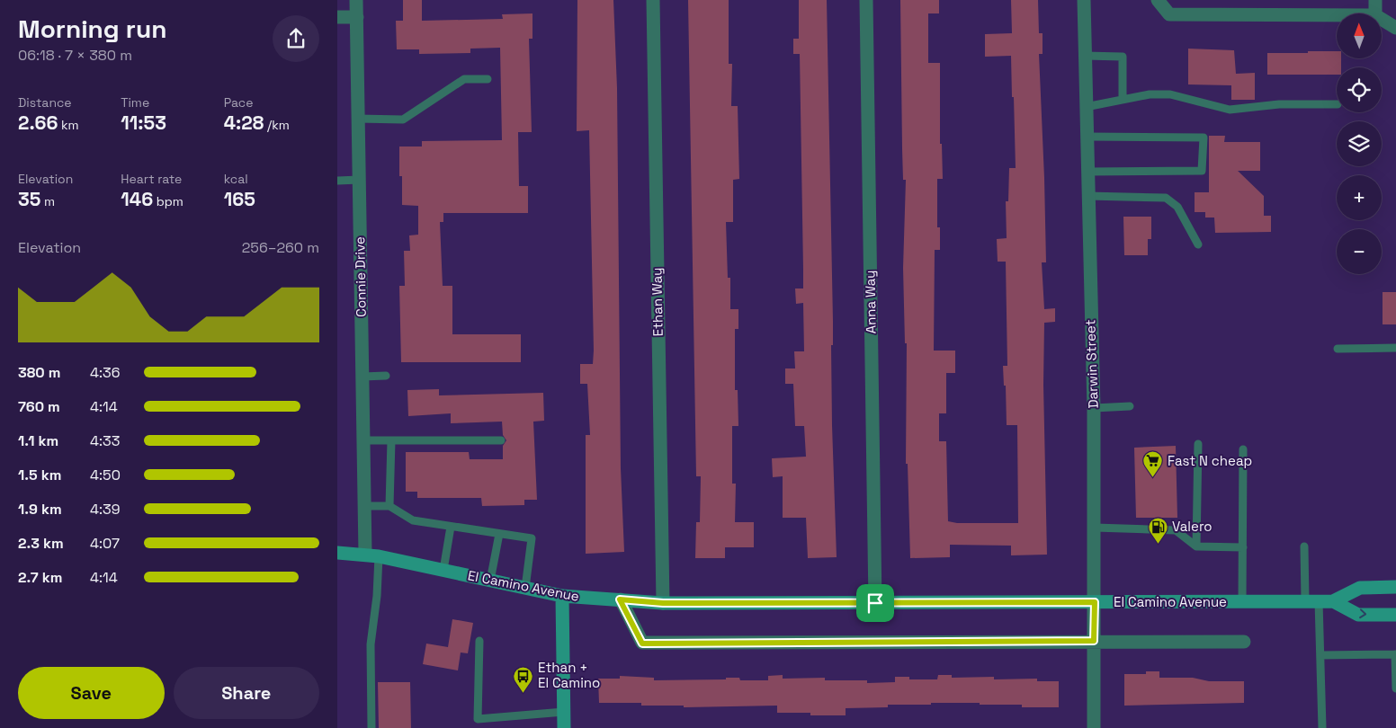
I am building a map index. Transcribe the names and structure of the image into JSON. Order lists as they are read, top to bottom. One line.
{"streets":{"main road":["El Camino Avenue"],"street":["Connie Drive","Ethan Way","Anna Way","Darwin Street"]},"crossings":[["Connie Drive","El Camino Avenue"],["Ethan Way","El Camino Avenue"],["Anna Way","El Camino Avenue"],["Darwin Street","El Camino Avenue"]],"places":{"supermarket":["Fast N cheap"],"fuel station":["Valero"],"bus stop":["Ethan + El Camino"]},"north":"top","page":{"heading":["Morning run","06:18 · 7 × 380 m"],"map_buttons":["+","−"],"stats":[["Distance","2.66 km"],["Time","11:53"],["Pace","4:28 /km"],["Elevation","35 m"],["Heart rate","146 bpm"],["kcal","165"]],"chart":["Elevation","256–260 m"],"list":[{"name":"380 m","note":"4:36"},{"name":"760 m","note":"4:14"},{"name":"1.1 km","note":"4:33"},{"name":"1.5 km","note":"4:50"},{"name":"1.9 km","note":"4:39"},{"name":"2.3 km","note":"4:07"},{"name":"2.7 km","note":"4:14"}],"buttons":["Save","Share"]}}
